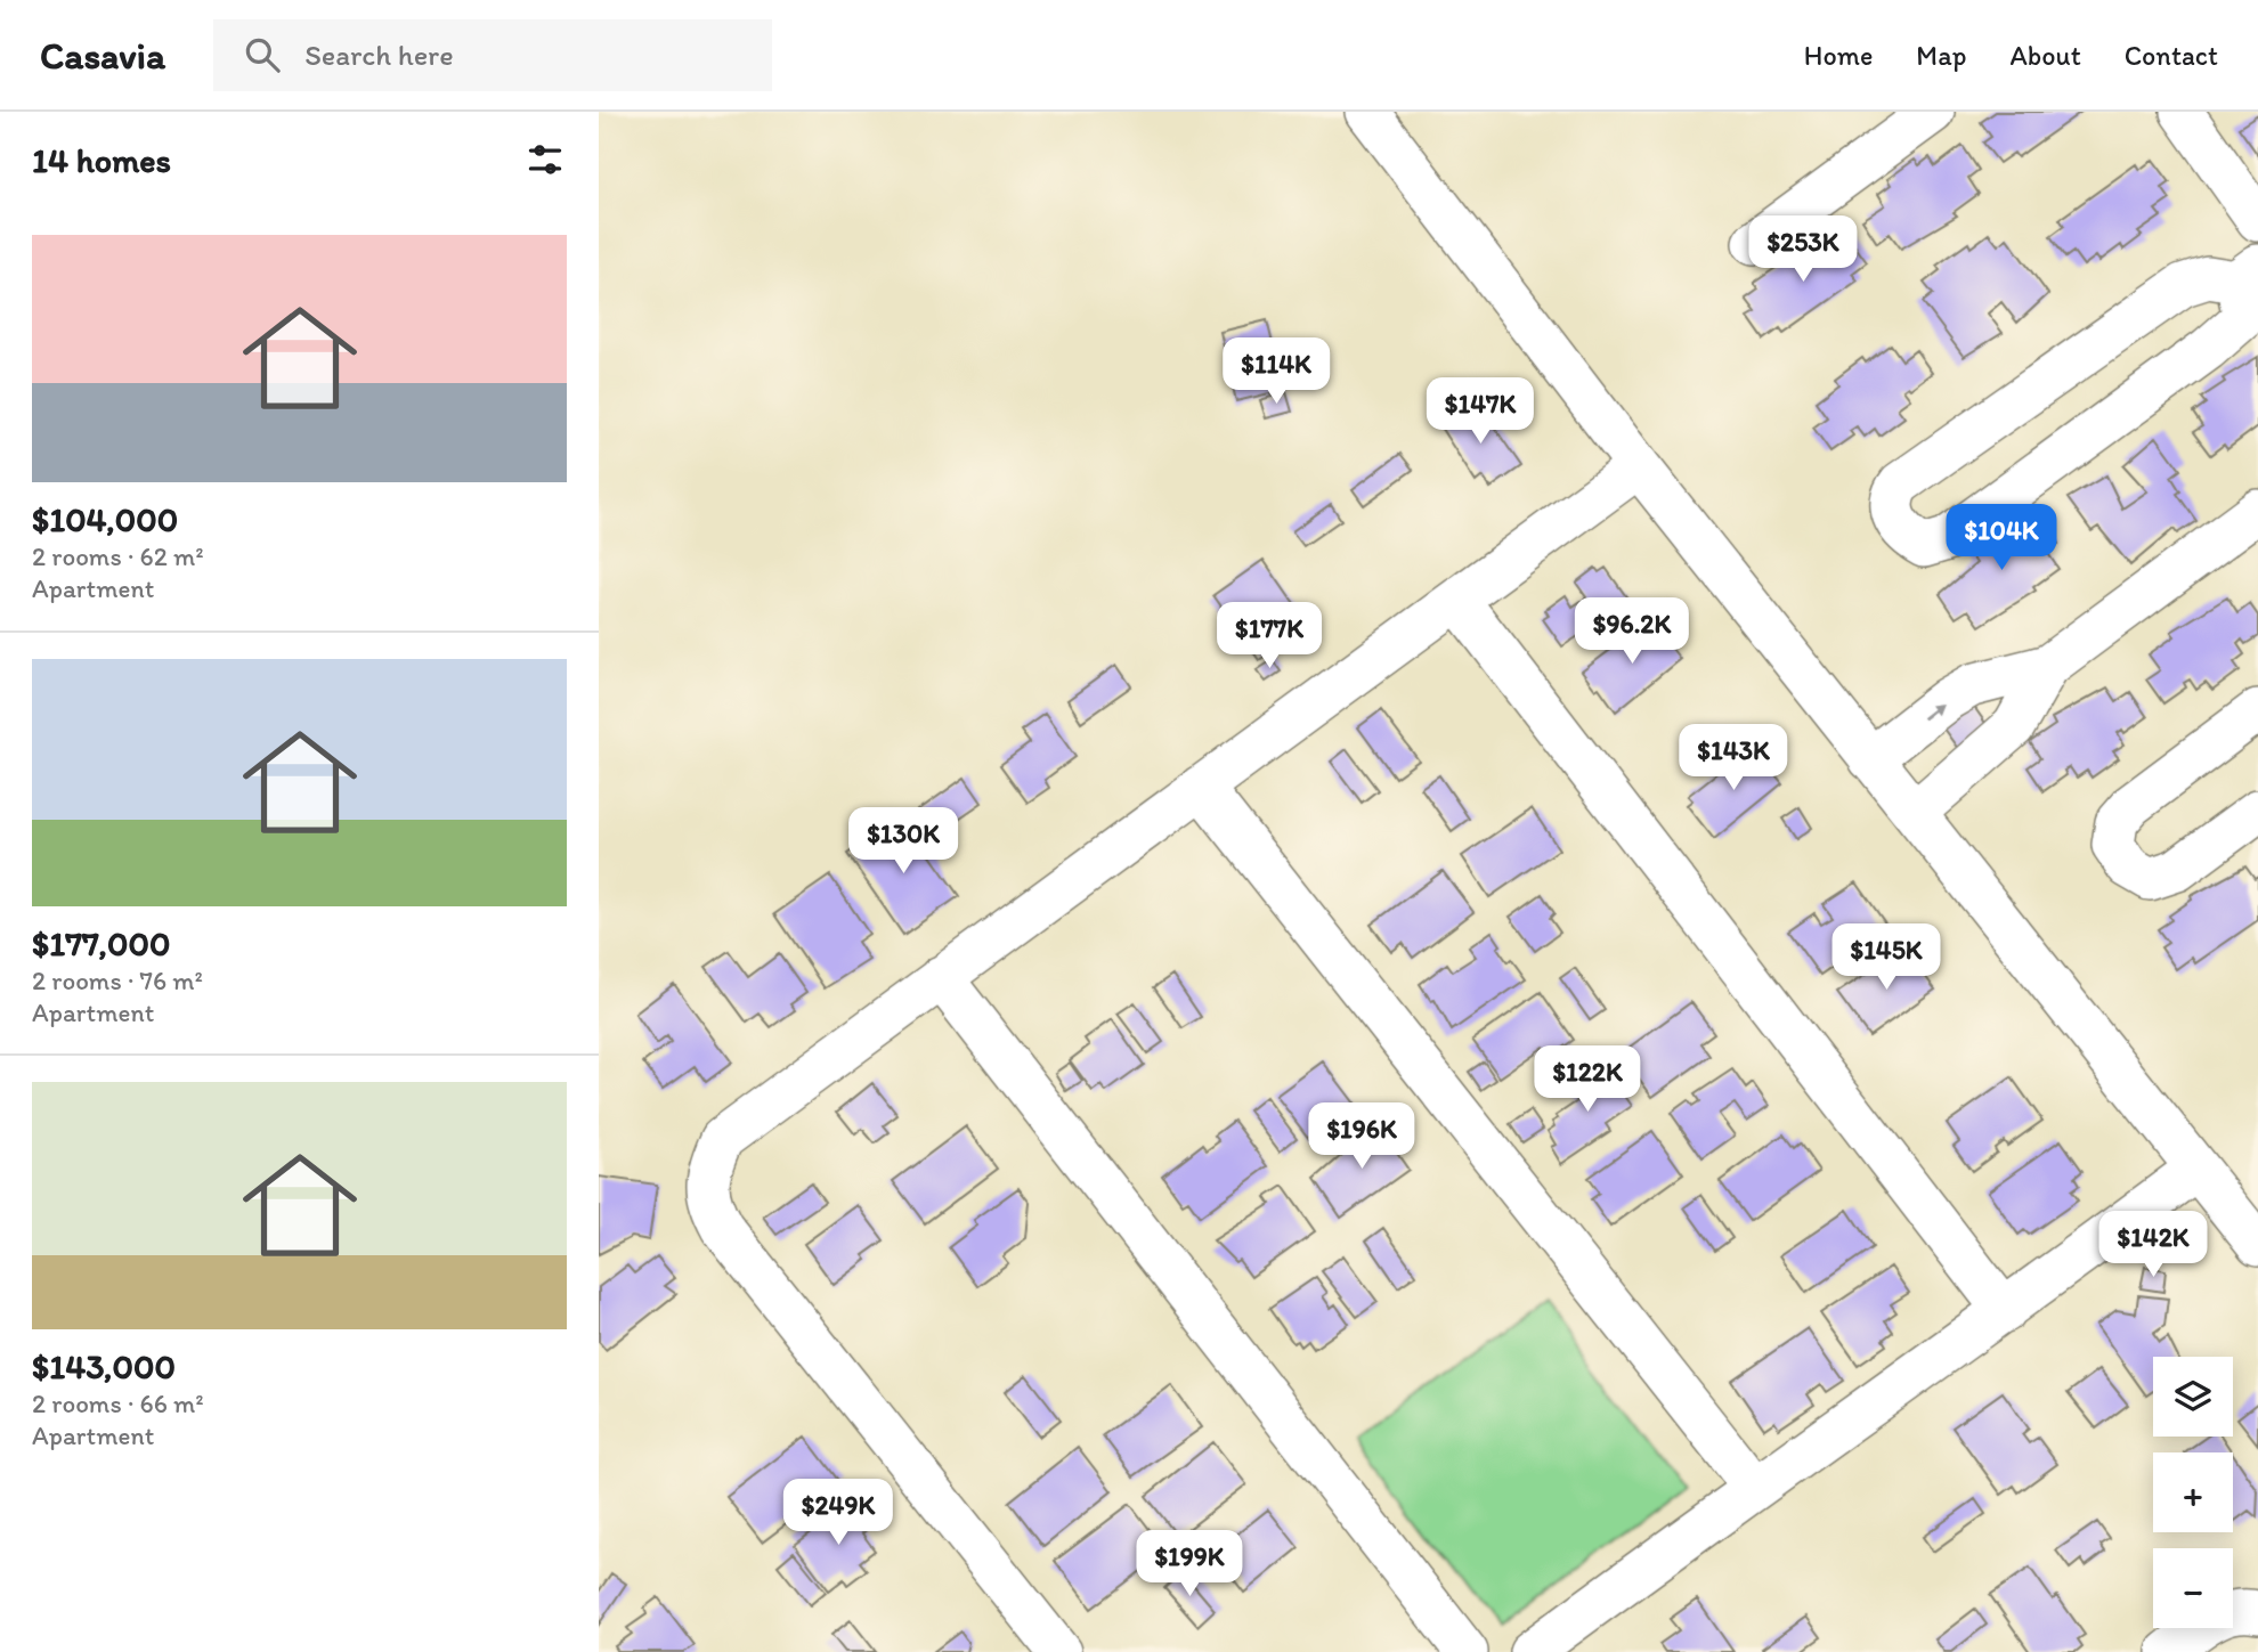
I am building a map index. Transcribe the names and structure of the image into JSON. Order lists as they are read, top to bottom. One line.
{"page":{"header":"Casavia","search":"Search here","nav":["Home","Map","About","Contact"],"heading":"14 homes","list":[{"name":"$104,000","note":"2 rooms · 62 m² · Apartment"},{"name":"$177,000","note":"2 rooms · 76 m² · Apartment"},{"name":"$143,000","note":"2 rooms · 66 m² · Apartment"}],"price":["$253K","$114K","$147K","$104K","$96.2K","$177K","$143K","$130K","$145K","$122K","$196K","$142K","$249K","$199K"],"map_buttons":["+","−"]}}
